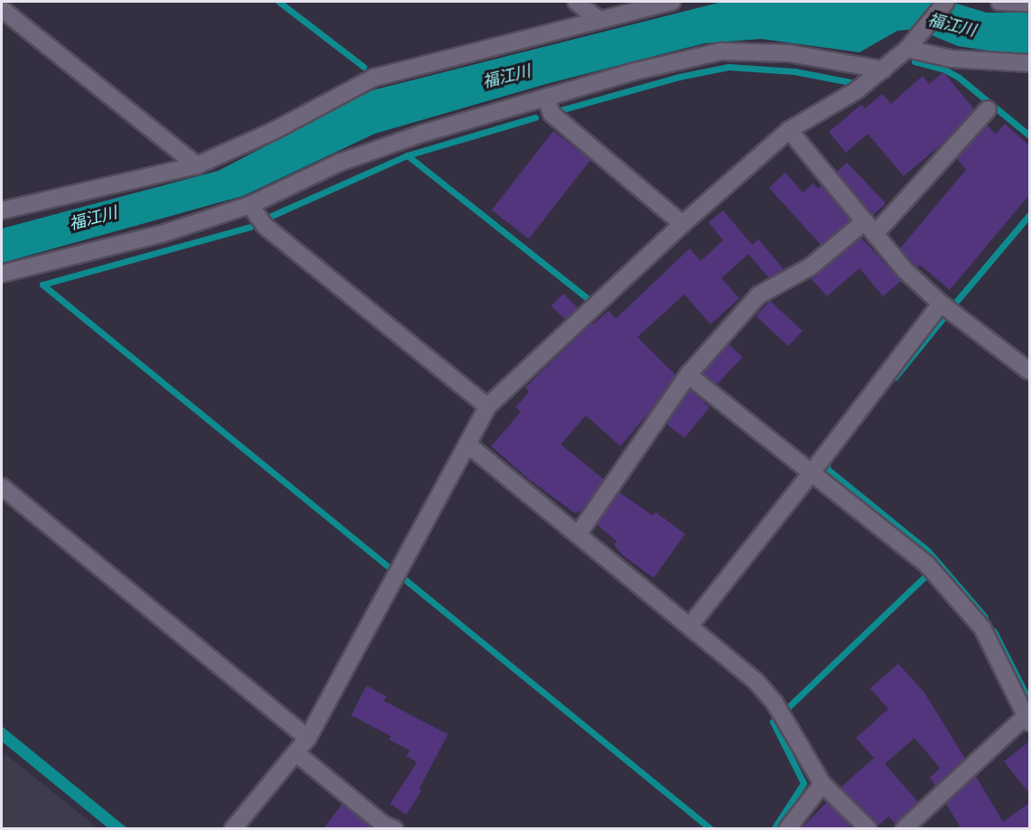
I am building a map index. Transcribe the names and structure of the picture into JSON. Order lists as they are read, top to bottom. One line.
{"water":["福江川"]}
